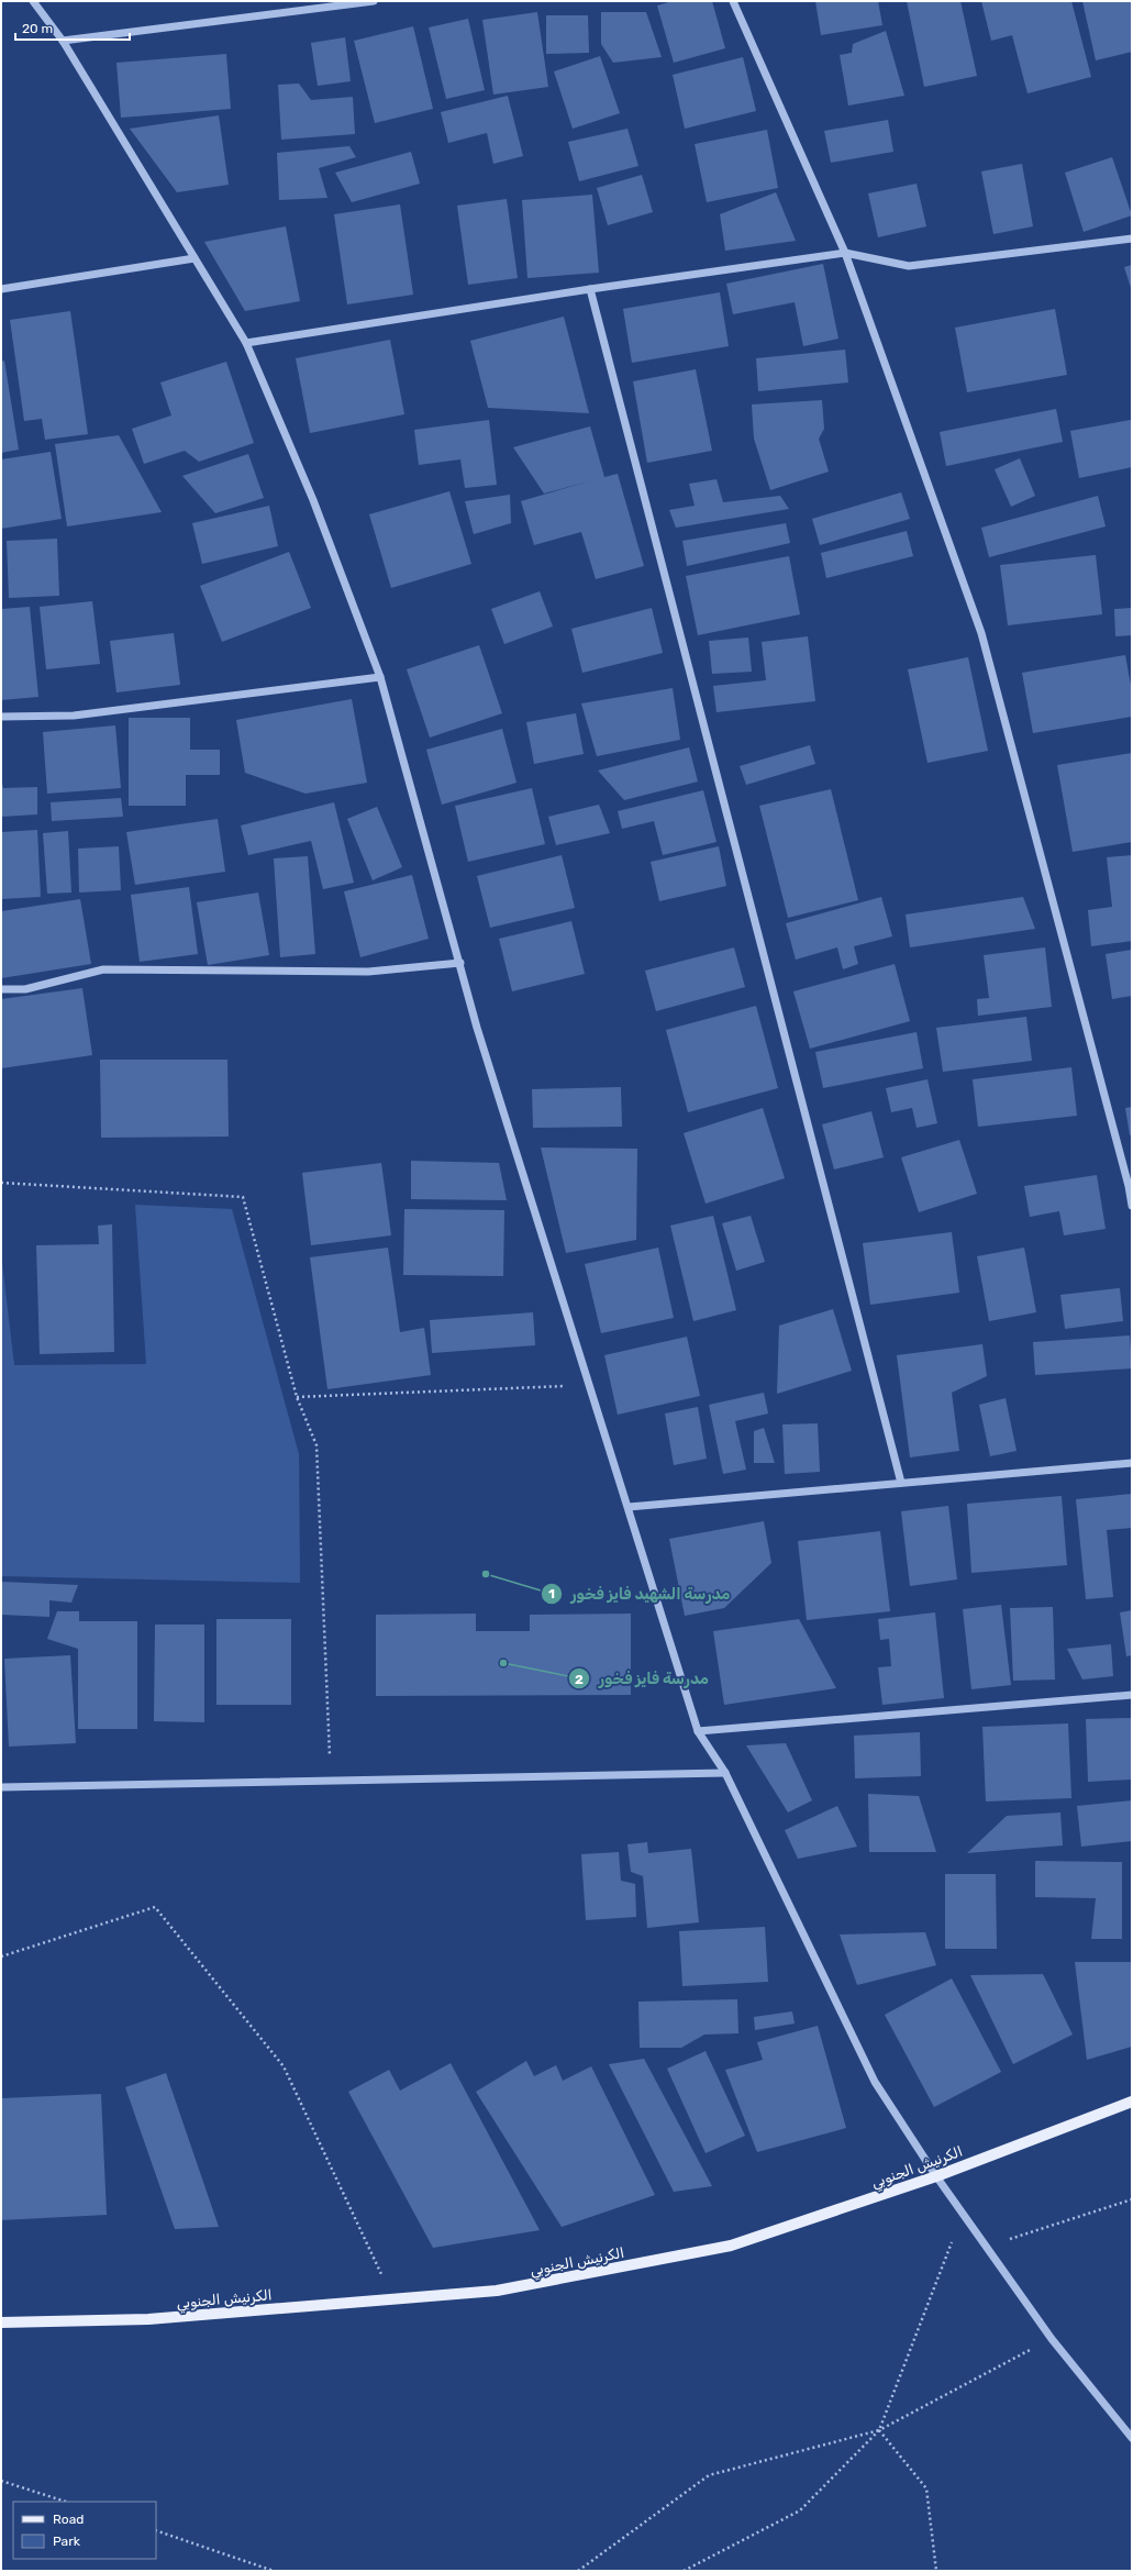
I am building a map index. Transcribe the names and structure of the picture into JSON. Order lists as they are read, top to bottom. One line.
{"streets":{"main road":["الكرنيش الجنوبي"]},"places":["مدرسة الشهيد فايز فخور","مدرسة فايز فخور"],"legend":["Road","Park"],"scale_bar":"20 m"}
